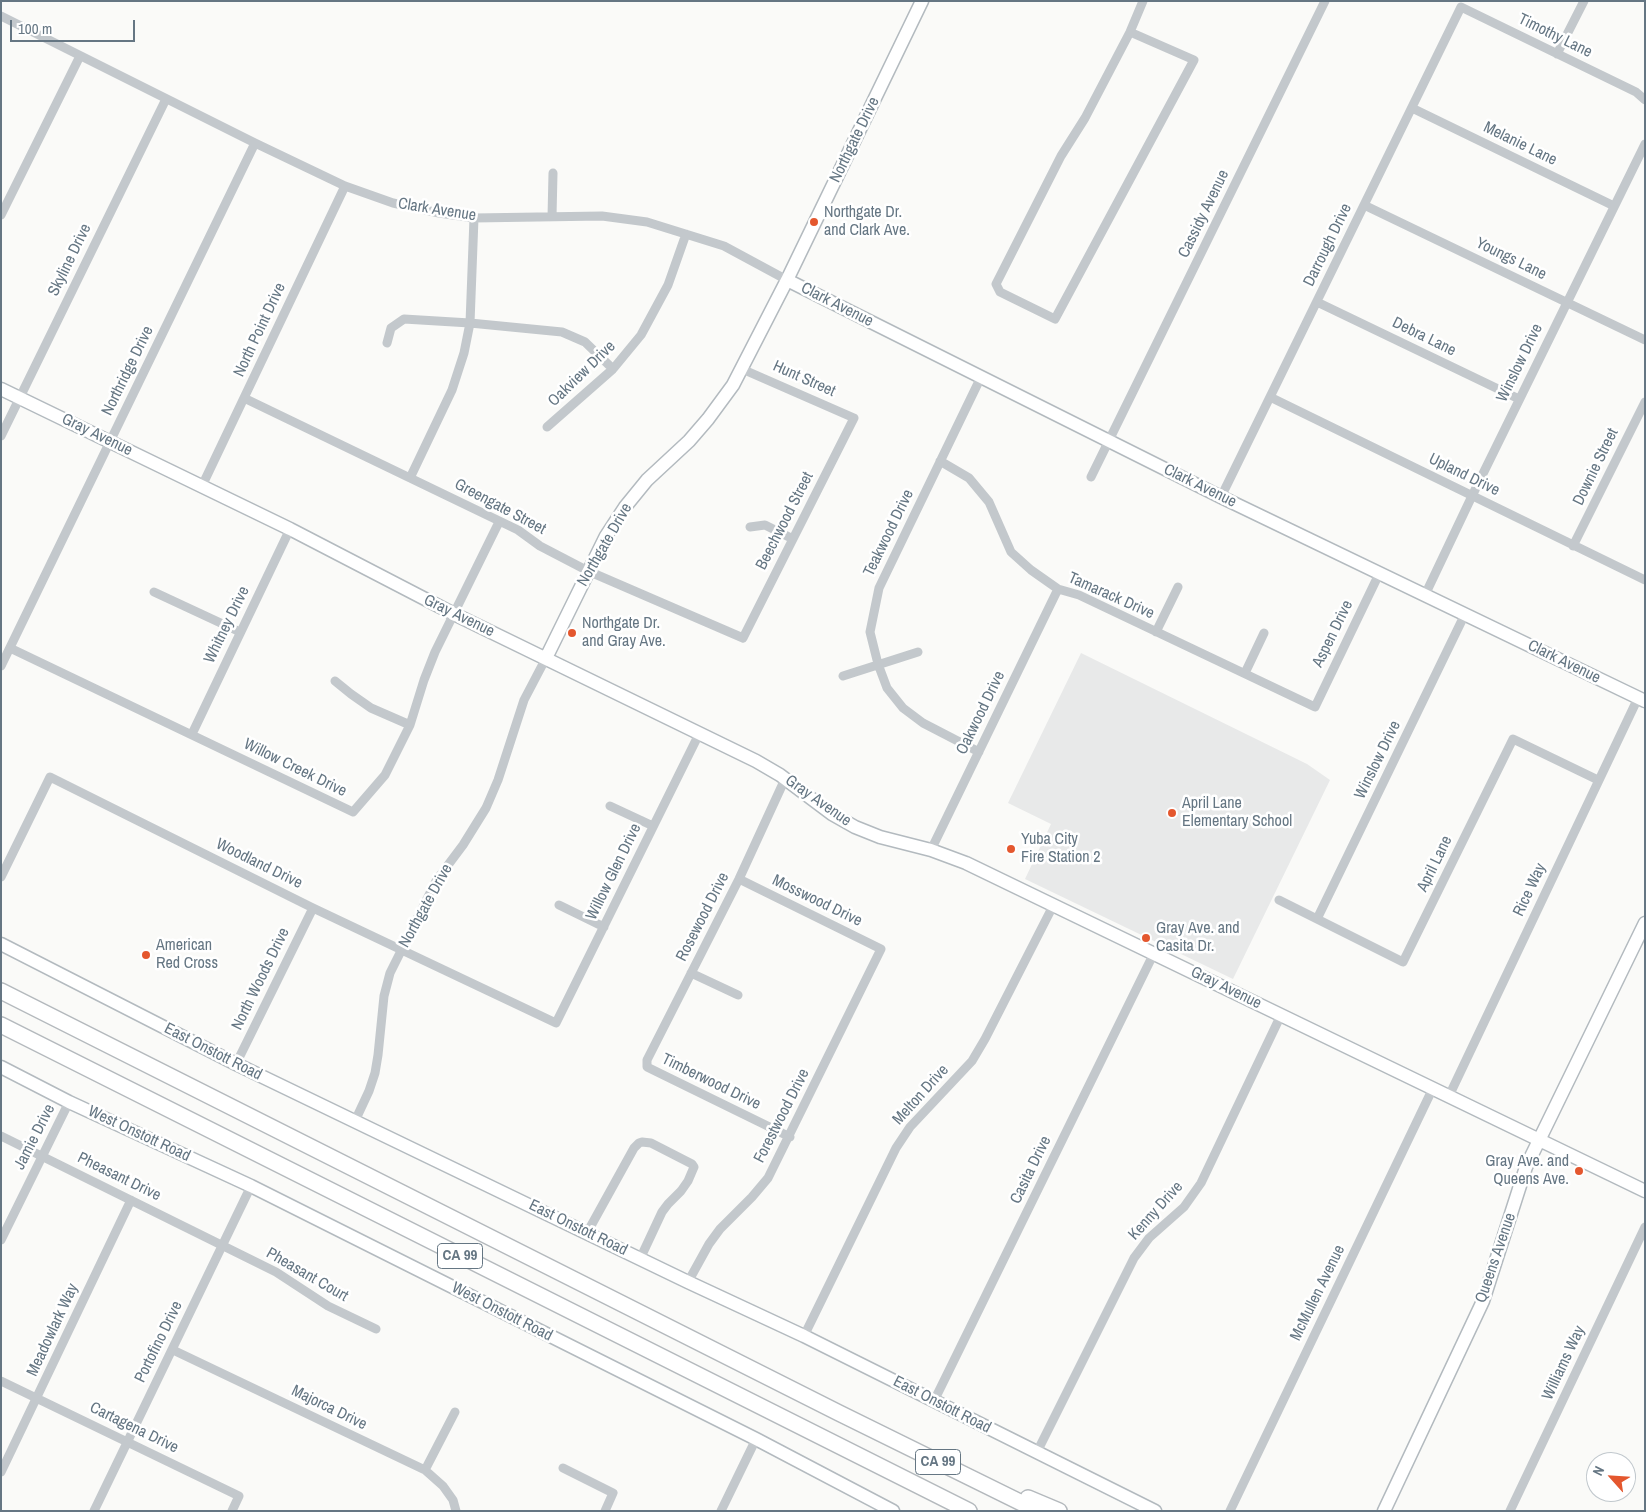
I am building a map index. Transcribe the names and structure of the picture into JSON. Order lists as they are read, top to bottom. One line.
{"streets":{"highway":["CA 99"],"street":["Timothy Lane","Northgate Drive","Melanie Lane","Clark Avenue","Cassidy Avenue","Darrough Drive","Youngs Lane","Skyline Drive","North Point Drive","Debra Lane","Winslow Drive","Northridge Drive","Oakview Drive","Hunt Street","Gray Avenue","Downie Street","Upland Drive","Greengate Street","Beechwood Street","Teakwood Drive","Tamarack Drive","Whitney Drive","Aspen Drive","Oakwood Drive","Willow Creek Drive","Woodland Drive","April Lane","Willow Glen Drive","Rice Way","Mosswood Drive","Rosewood Drive","North Woods Drive","East Onstott Road","Timberwood Drive","Melton Drive","Forestwood Drive","West Onstott Road","Jamie Drive","Casita Drive","Pheasant Drive","Kenny Drive","Queens Avenue","Pheasant Court","McMullen Avenue","Meadowlark Way","Portofino Drive","Williams Way","Majorca Drive","Cartagena Drive"]},"crossings":[["Timothy Lane","Darrough Drive"],["Northgate Drive","Clark Avenue"],["Northgate Drive","Hunt Street"],["Northgate Drive","Gray Avenue"],["Northgate Drive","Greengate Street"],["Northgate Drive","Woodland Drive"],["Northgate Drive","East Onstott Road"],["Melanie Lane","Darrough Drive"],["Melanie Lane","Winslow Drive"],["Clark Avenue","Cassidy Avenue"],["Clark Avenue","Darrough Drive"],["Clark Avenue","Skyline Drive"],["Clark Avenue","North Point Drive"],["Clark Avenue","Winslow Drive"],["Clark Avenue","Northridge Drive"],["Clark Avenue","Oakview Drive"],["Clark Avenue","Teakwood Drive"],["Clark Avenue","Aspen Drive"],["Clark Avenue","Rice Way"],["Darrough Drive","Youngs Lane"],["Darrough Drive","Debra Lane"],["Darrough Drive","Upland Drive"],["Youngs Lane","Winslow Drive"],["Skyline Drive","Gray Avenue"],["North Point Drive","Gray Avenue"],["North Point Drive","Greengate Street"],["Debra Lane","Winslow Drive"],["Winslow Drive","Upland Drive"],["Winslow Drive","April Lane"],["Northridge Drive","Gray Avenue"],["Northridge Drive","Willow Creek Drive"],["Hunt Street","Beechwood Street"],["Gray Avenue","Whitney Drive"],["Gray Avenue","Oakwood Drive"],["Gray Avenue","Willow Creek Drive"],["Gray Avenue","Willow Glen Drive"],["Gray Avenue","Rice Way"],["Gray Avenue","Rosewood Drive"],["Gray Avenue","Melton Drive"],["Gray Avenue","Casita Drive"],["Gray Avenue","Kenny Drive"],["Gray Avenue","Queens Avenue"],["Gray Avenue","McMullen Avenue"],["Downie Street","Upland Drive"],["Greengate Street","Beechwood Street"],["Greengate Street","Willow Creek Drive"],["Teakwood Drive","Tamarack Drive"],["Teakwood Drive","Oakwood Drive"],["Tamarack Drive","Aspen Drive"],["Tamarack Drive","Oakwood Drive"],["Whitney Drive","Willow Creek Drive"],["Woodland Drive","Willow Glen Drive"],["Woodland Drive","North Woods Drive"],["April Lane","Rice Way"],["Mosswood Drive","Rosewood Drive"],["Mosswood Drive","Forestwood Drive"],["Rosewood Drive","Timberwood Drive"],["North Woods Drive","East Onstott Road"],["East Onstott Road","Melton Drive"],["East Onstott Road","Forestwood Drive"],["East Onstott Road","Casita Drive"],["East Onstott Road","Kenny Drive"],["Timberwood Drive","Forestwood Drive"],["West Onstott Road","Jamie Drive"],["West Onstott Road","Portofino Drive"],["Jamie Drive","Pheasant Drive"],["Pheasant Drive","Pheasant Court"],["Pheasant Drive","Meadowlark Way"],["Pheasant Drive","Portofino Drive"],["Pheasant Court","Portofino Drive"],["Meadowlark Way","Cartagena Drive"],["Portofino Drive","Majorca Drive"],["Portofino Drive","Cartagena Drive"]],"places":["Northgate Dr. and Clark Ave.","Northgate Dr. and Gray Ave.","April Lane Elementary School","Yuba City Fire Station 2","Gray Ave. and Casita Dr.","American Red Cross","Gray Ave. and Queens Ave."],"scale_bar":"100 m","north":"top left"}
